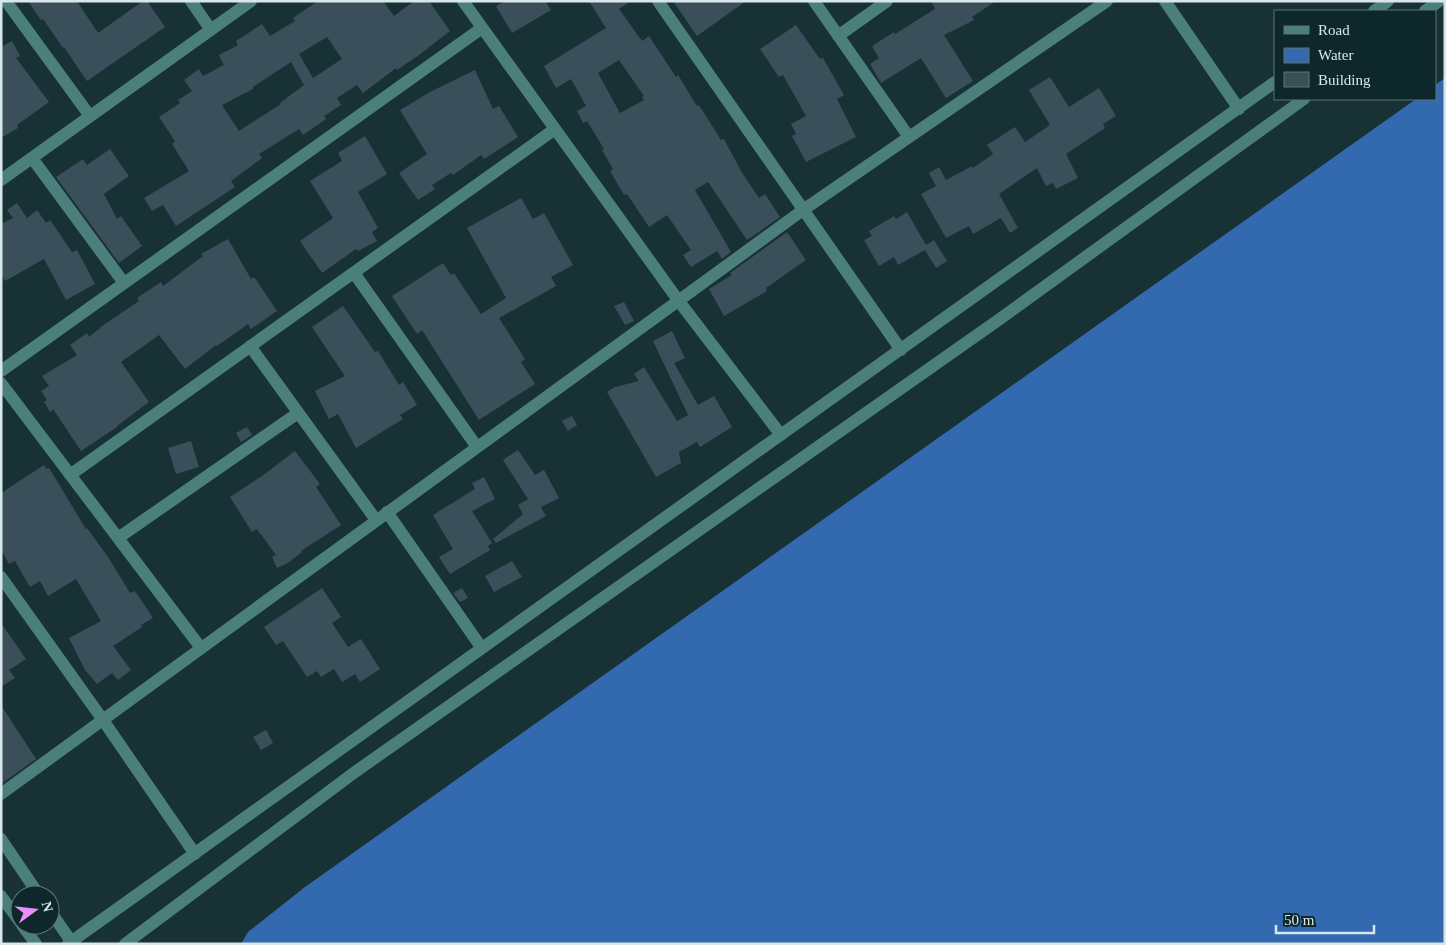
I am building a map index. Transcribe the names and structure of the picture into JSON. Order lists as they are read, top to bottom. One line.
{"legend":["Road","Water","Building"],"scale_bar":"50 m","north":"right"}
